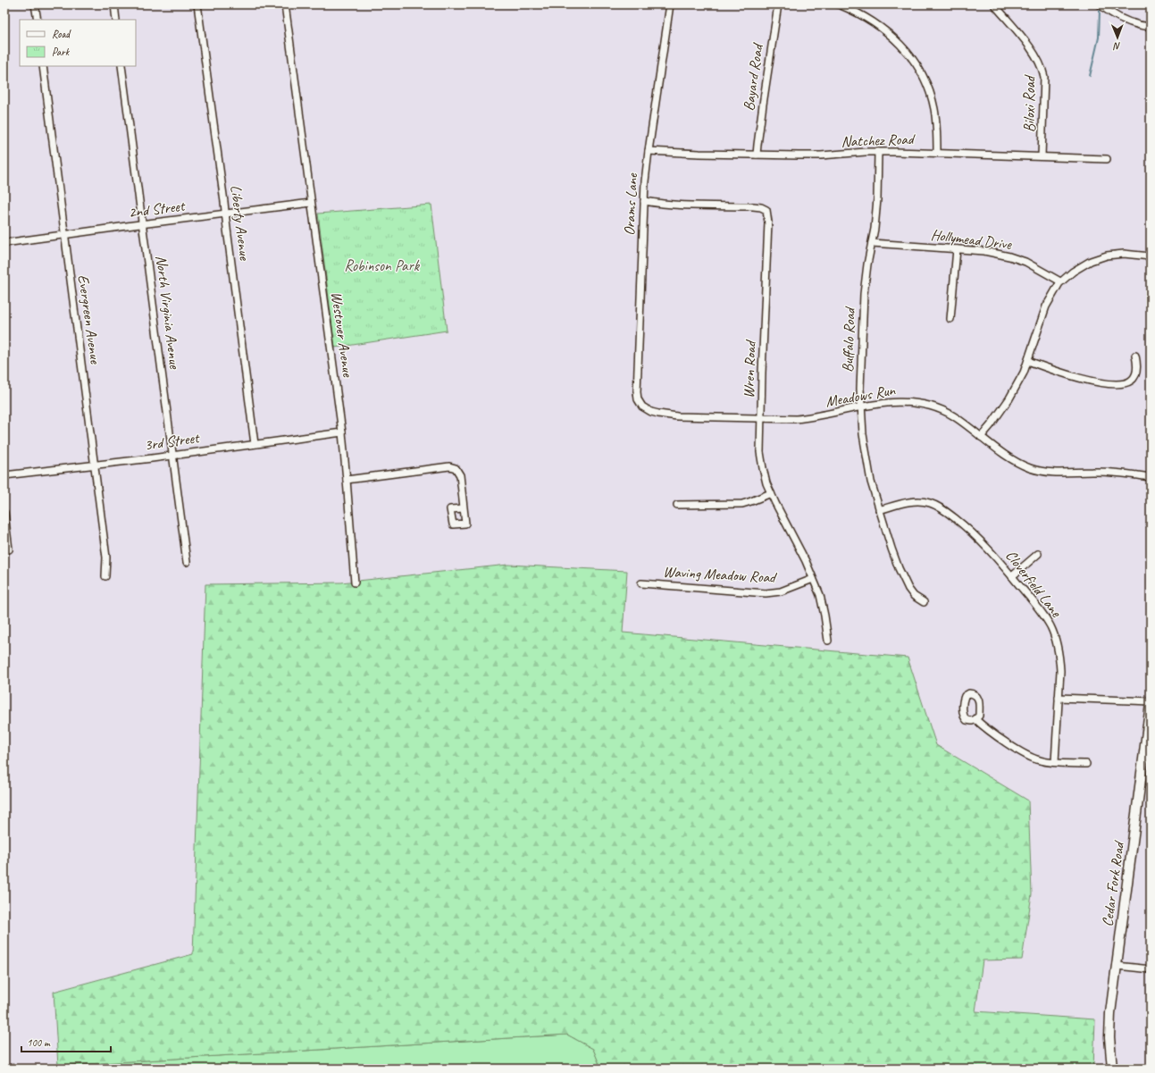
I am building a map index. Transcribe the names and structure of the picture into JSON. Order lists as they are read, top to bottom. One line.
{"streets":{"street":["Bayard Road","Biloxi Road","Natchez Road","Orams Lane","2nd Street","Liberty Avenue","Hollymead Drive","North Virginia Avenue","Evergreen Avenue","Westover Avenue","Buffalo Road","Wren Road","Meadows Run","3rd Street","Waving Meadow Road","Cloverfield Lane","Cedar Fork Road"]},"crossings":[["Bayard Road","Natchez Road"],["Biloxi Road","Natchez Road"],["Natchez Road","Orams Lane"],["Natchez Road","Buffalo Road"],["Orams Lane","Wren Road"],["Orams Lane","Meadows Run"],["2nd Street","Liberty Avenue"],["2nd Street","North Virginia Avenue"],["2nd Street","Evergreen Avenue"],["2nd Street","Westover Avenue"],["Liberty Avenue","3rd Street"],["Hollymead Drive","Buffalo Road"],["North Virginia Avenue","3rd Street"],["Evergreen Avenue","3rd Street"],["Westover Avenue","3rd Street"],["Buffalo Road","Meadows Run"],["Buffalo Road","Cloverfield Lane"],["Wren Road","Meadows Run"],["Wren Road","Waving Meadow Road"]],"parks":["Robinson Park"],"legend":["Road","Park"],"scale_bar":"100 m","north":"bottom"}
